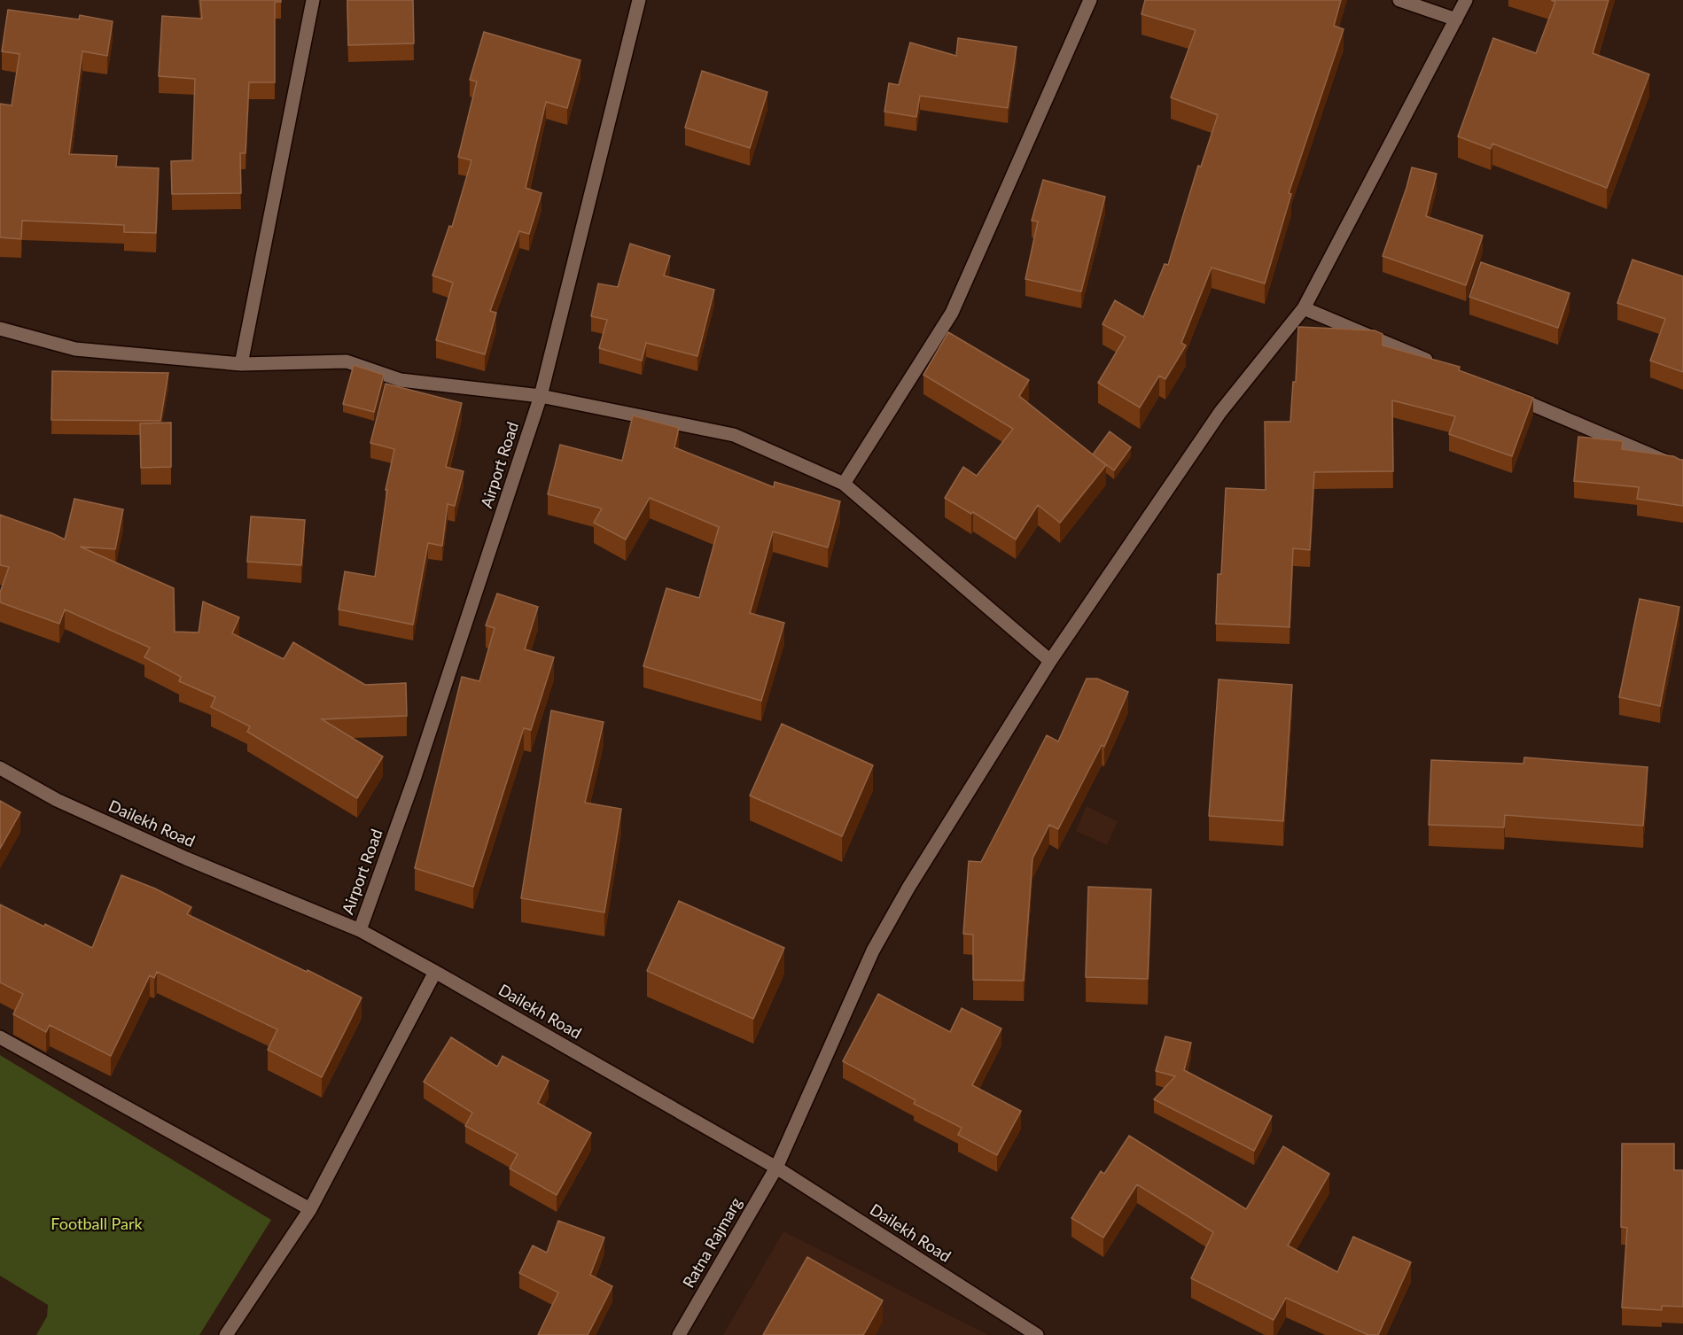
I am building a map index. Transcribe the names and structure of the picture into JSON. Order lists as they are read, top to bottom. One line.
{"streets":{"street":["Airport Road","Dailekh Road","Ratna Rajmarg"]},"crossings":[["Airport Road","Dailekh Road"],["Dailekh Road","Ratna Rajmarg"]],"parks":["Football Park"]}
